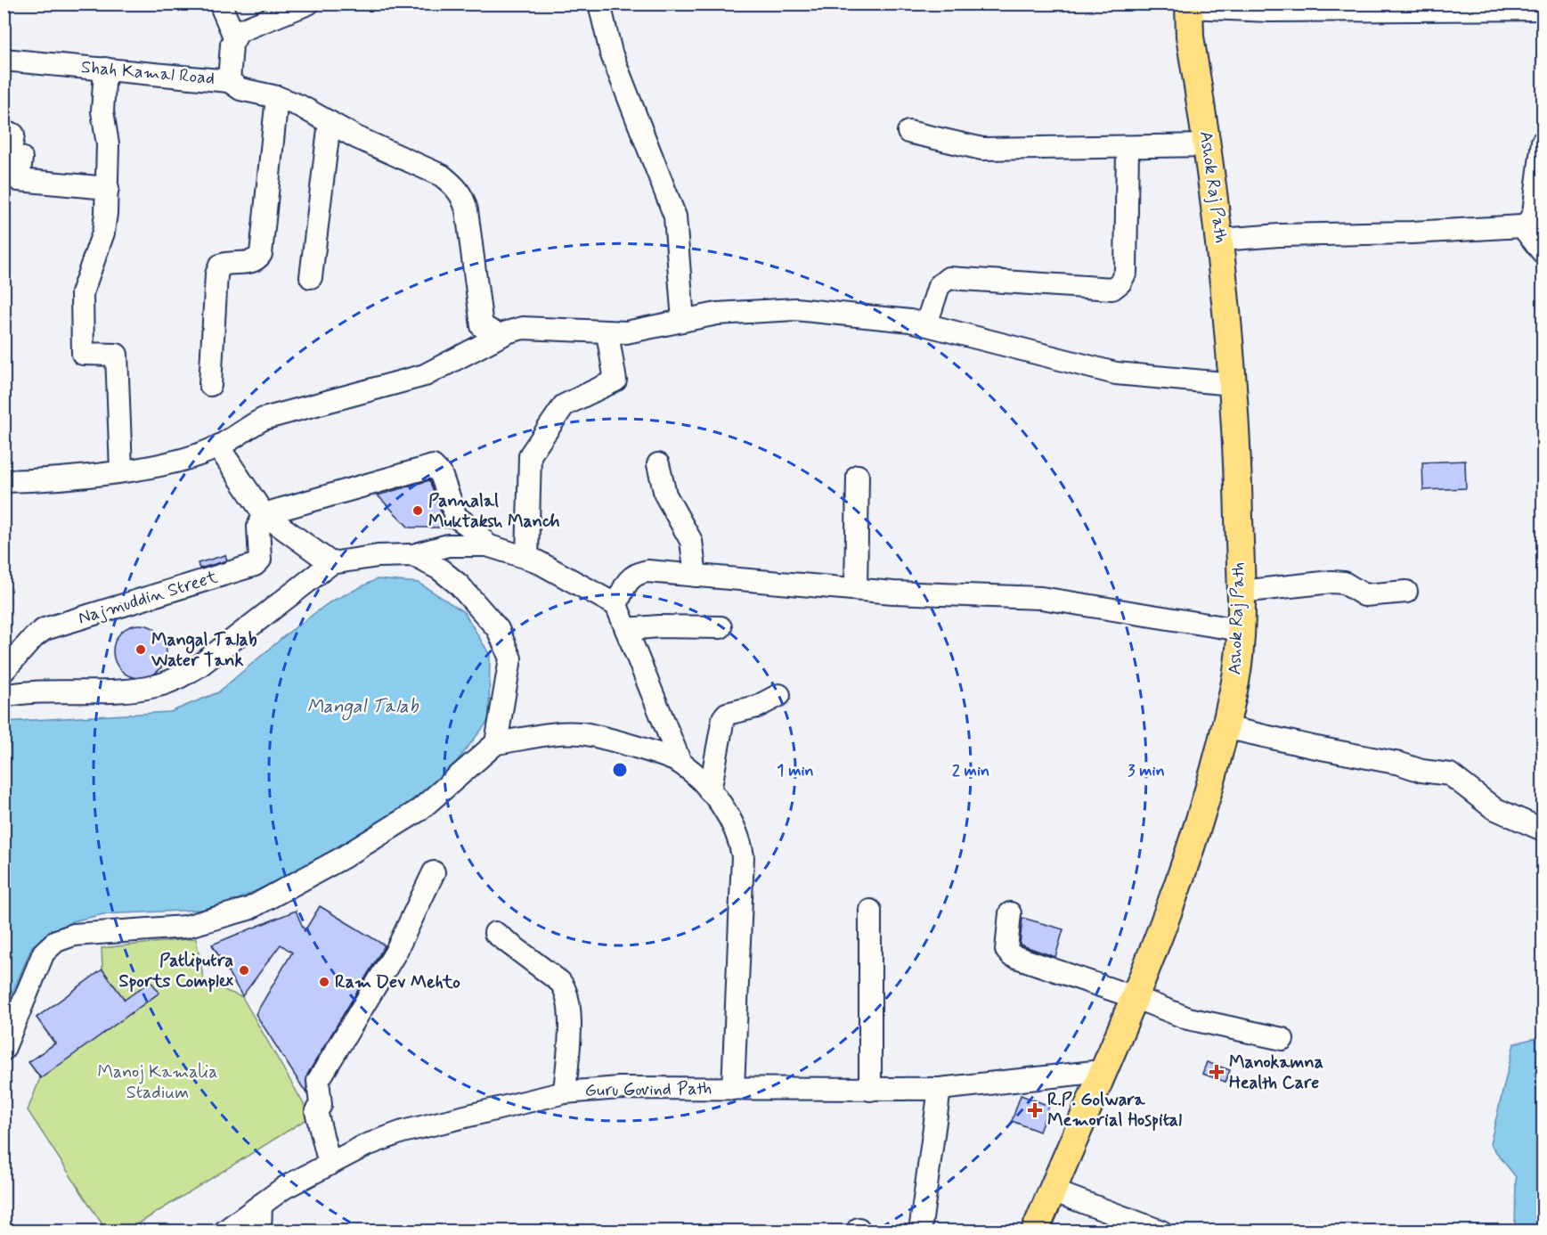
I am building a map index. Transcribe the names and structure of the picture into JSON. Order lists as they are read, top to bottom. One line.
{"streets":{"main road":["Ashok Raj Path"],"street":["Shah Kamal Road","Najmuddin Street","Guru Govind Path"]},"crossings":[["Ashok Raj Path","Guru Govind Path"]],"water":["Mangal Talab"],"parks":["Manoj Kamalia Stadium"],"places":{"other":["Pannalal Muktaksh Manch","Mangal Talab Water Tank","Patliputra Sports Complex","Ram Dev Mehto"],"health":["Manokamna Health Care","R.P. Golwara Memorial Hospital"]},"rings":["1 min","2 min","3 min"]}
